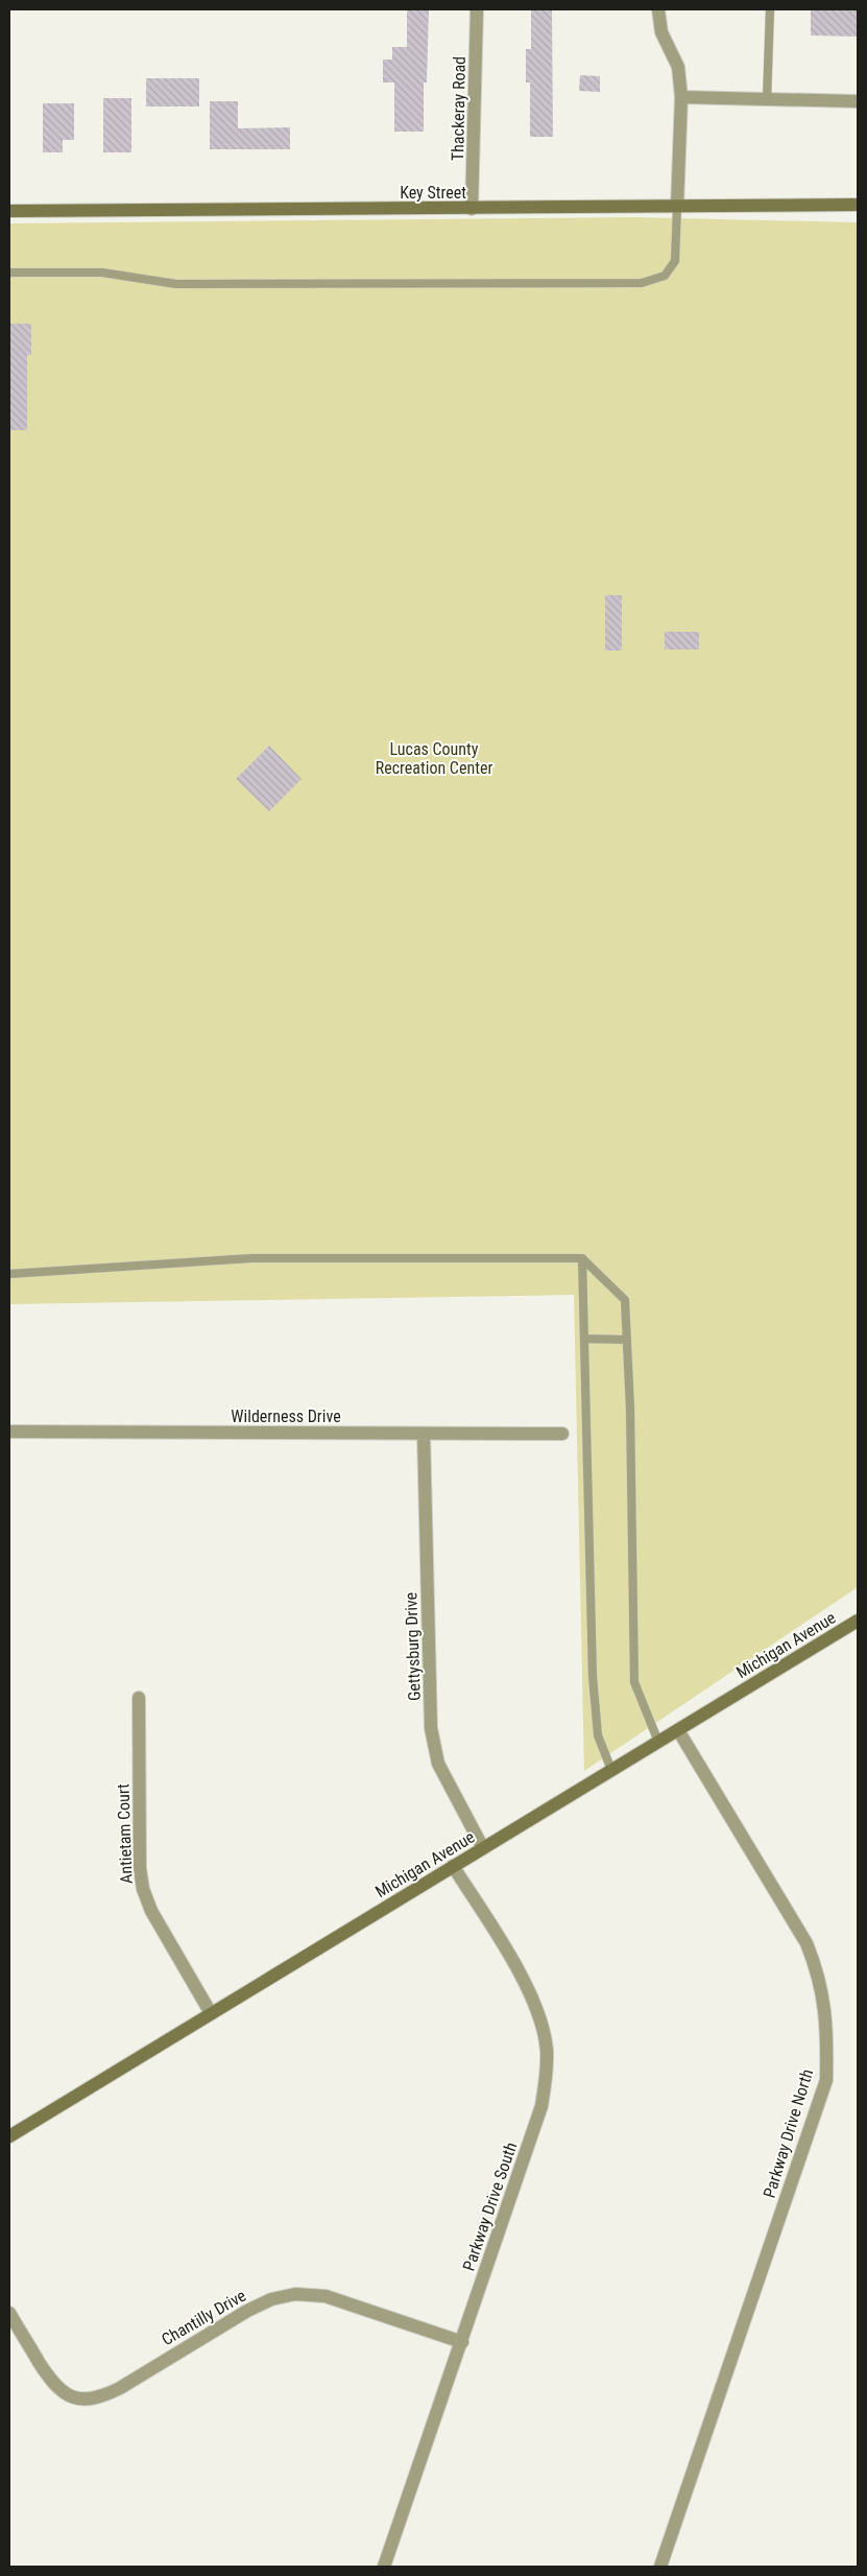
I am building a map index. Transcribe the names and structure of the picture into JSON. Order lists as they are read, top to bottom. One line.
{"streets":{"street":["Thackeray Road","Key Street","Wilderness Drive","Michigan Avenue","Gettysburg Drive","Antietam Court","Parkway Drive North","Parkway Drive South","Chantilly Drive"]},"crossings":[["Thackeray Road","Key Street"],["Wilderness Drive","Gettysburg Drive"],["Michigan Avenue","Gettysburg Drive"],["Michigan Avenue","Antietam Court"],["Michigan Avenue","Parkway Drive North"],["Michigan Avenue","Parkway Drive South"],["Parkway Drive South","Chantilly Drive"]],"parks":["Lucas County Recreation Center"]}
